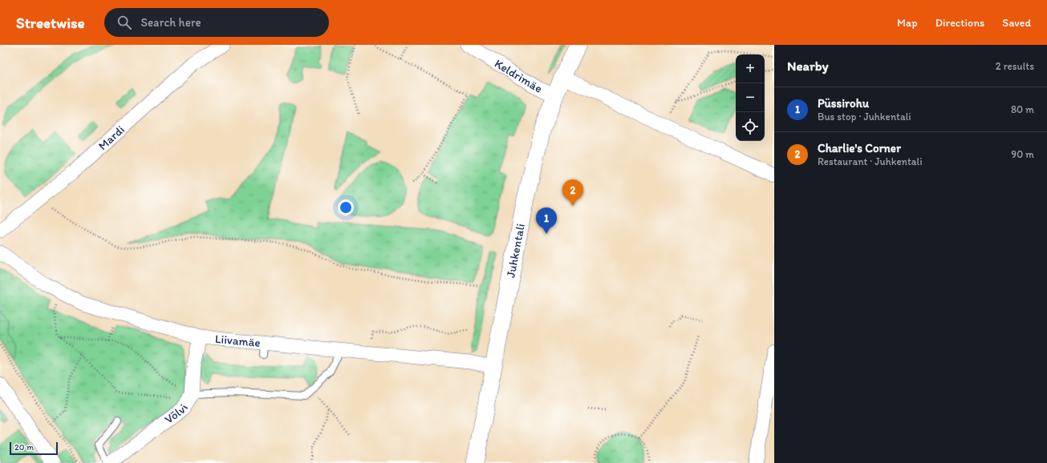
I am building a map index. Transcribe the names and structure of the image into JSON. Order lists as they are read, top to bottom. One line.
{"streets":{"street":["Keldrimäe","Mardi","Juhkentali","Liivamäe","Võlvi"]},"crossings":[["Keldrimäe","Juhkentali"],["Juhkentali","Liivamäe"],["Liivamäe","Võlvi"]],"scale_bar":"20 m","page":{"header":"Streetwise","search":"Search here","nav":["Map","Directions","Saved"],"heading":["Nearby","2 results"],"map_buttons":["+","−"],"list":[{"mark":"1","name":"Püssirohu","note":"Bus stop · Juhkentali","value":"80 m"},{"mark":"2","name":"Charlie's Corner","note":"Restaurant · Juhkentali","value":"90 m"}],"pins":["2","1"],"scale":"20 m"}}
